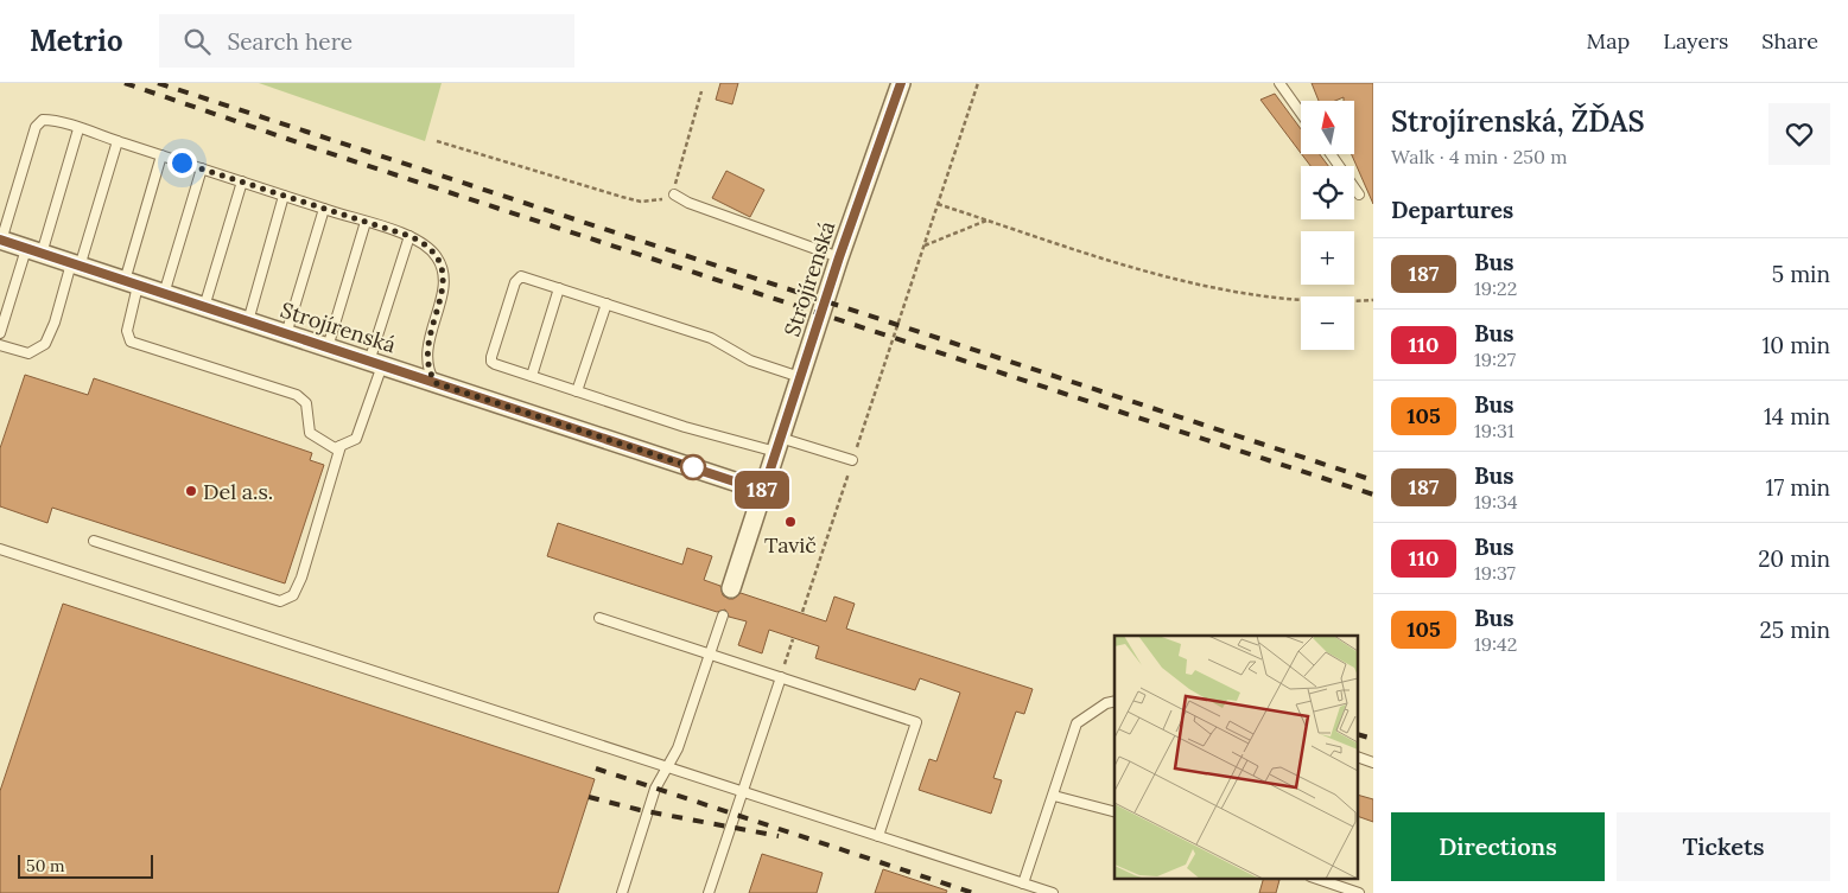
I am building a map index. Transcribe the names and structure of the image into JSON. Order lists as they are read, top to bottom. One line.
{"streets":{"street":["Strojírenská"]},"places":["Del a.s.","Tavič"],"lines":["bus line 187"],"scale_bar":"50 m","north":"top","page":{"header":"Metrio","search":"Search here","nav":["Map","Layers","Share"],"on_map":"187","heading":[["Strojírenská, ŽĎAS","Walk · 4 min · 250 m"],"Departures"],"map_buttons":["+","−"],"list":[{"mark":"187","name":"Bus","note":"19:22","value":"5 min"},{"mark":"110","name":"Bus","note":"19:27","value":"10 min"},{"mark":"105","name":"Bus","note":"19:31","value":"14 min"},{"mark":"187","name":"Bus","note":"19:34","value":"17 min"},{"mark":"110","name":"Bus","note":"19:37","value":"20 min"},{"mark":"105","name":"Bus","note":"19:42","value":"25 min"}],"buttons":["Directions","Tickets"],"scale":"50 m"}}
